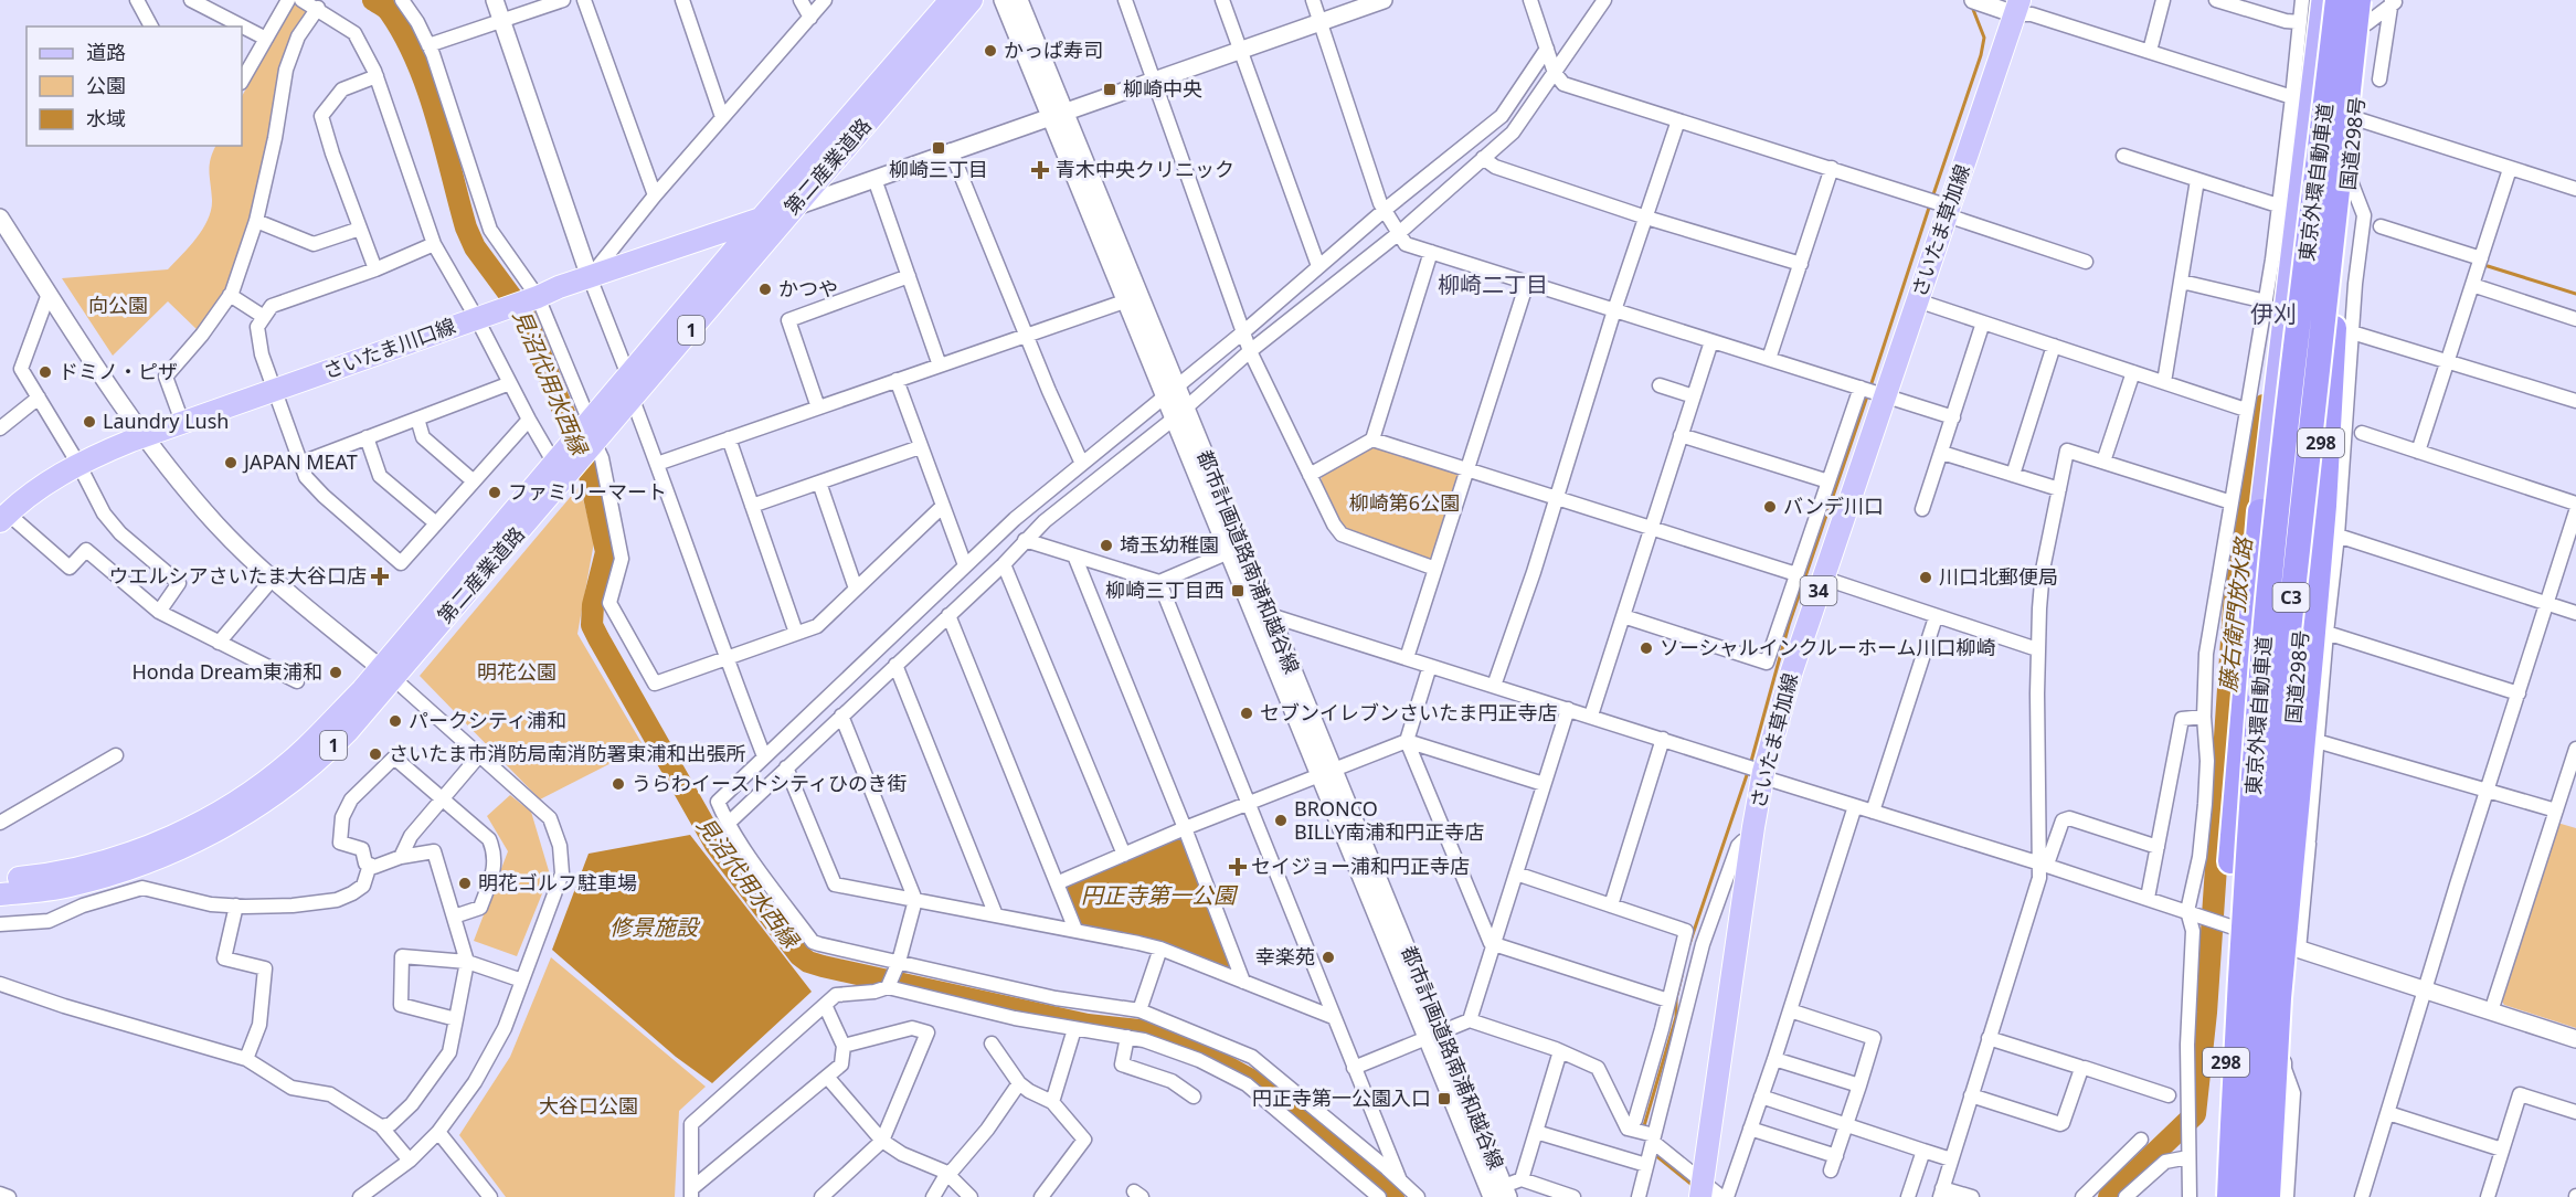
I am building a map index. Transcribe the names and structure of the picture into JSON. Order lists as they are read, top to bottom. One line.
{"streets":{"highway":["国道298号","東京外環自動車道","298","C3"],"main road":["第二産業道路","さいたま草加線","1","さいたま川口線","34"],"street":["都市計画道路南浦和越谷線"]},"crossings":[["第二産業道路","さいたま川口線"]],"districts":["柳崎二丁目","伊刈"],"water":["見沼代用水西縁","藤右衛門放水路","円正寺第一公園","修景施設"],"parks":["向公園","柳崎第6公園","明花公園","大谷口公園"],"places":{"other":["かっぱ寿司","かつや","ドミノ・ピザ","Laundry Lush","JAPAN MEAT","ファミリーマート","バンデ川口","埼玉幼稚園","川口北郵便局","ソーシャルインクルーホーム川口柳崎","Honda Dream東浦和","セブンイレブンさいたま円正寺店","パークシティ浦和","さいたま市消防局南消防署東浦和出張所","うらわイーストシティひのき街","BRONCO BILLY南浦和円正寺店","明花ゴルフ駐車場","幸楽苑"],"transit":["柳崎中央","柳崎三丁目","柳崎三丁目西","円正寺第一公園入口"],"health":["青木中央クリニック","ウエルシアさいたま大谷口店","セイジョー浦和円正寺店"]},"legend":["道路","公園","水域"]}
